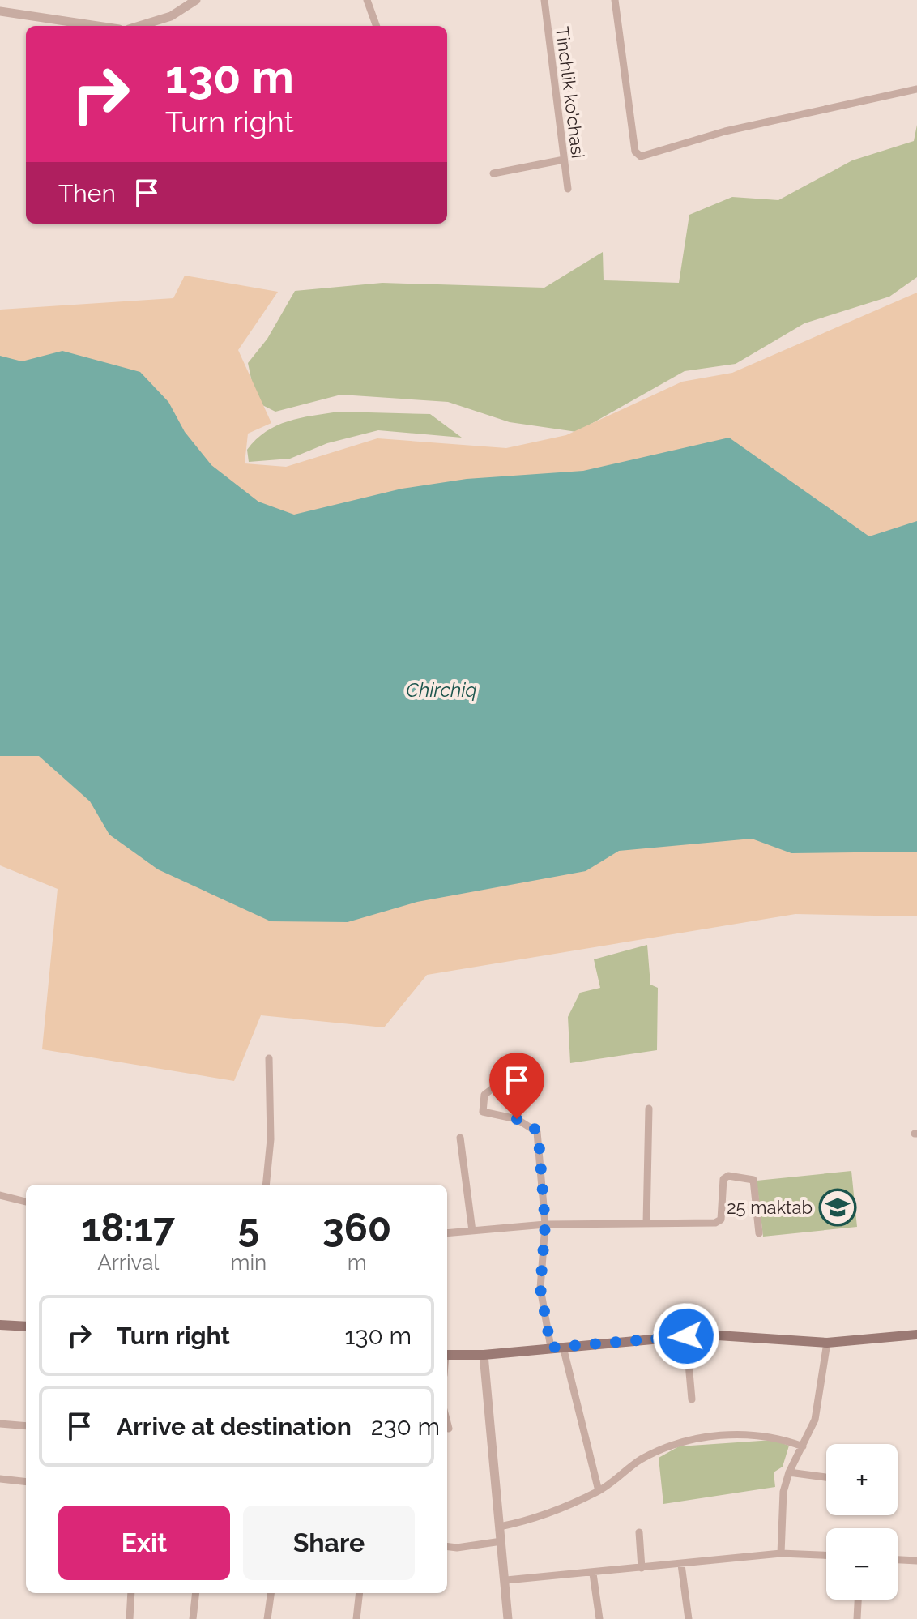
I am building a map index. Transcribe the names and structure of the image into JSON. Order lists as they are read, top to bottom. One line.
{"streets":{"street":["Tinchlik ko'chasi"]},"water":["Chirchiq"],"places":{"school or university":["25 maktab"]},"page":{"turn":["130 m","Turn right"],"then":"Then","eta":["18:17","Arrival","5","min","360","m"],"list":[{"name":"Turn right","value":"130 m"},{"name":"Arrive at destination","value":"230 m"}],"map_buttons":["+","−"],"buttons":["Exit","Share"]}}
